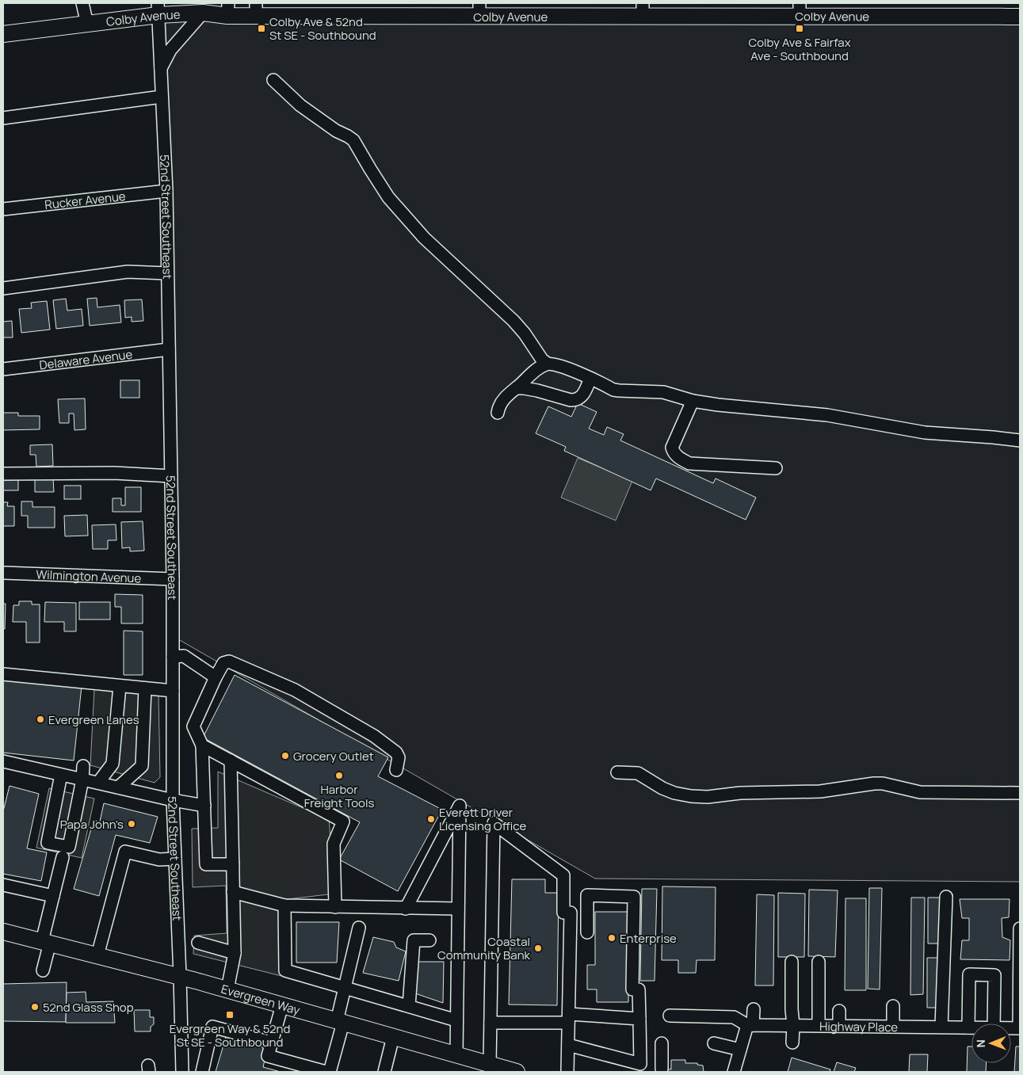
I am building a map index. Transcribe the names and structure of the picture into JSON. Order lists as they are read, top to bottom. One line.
{"streets":{"main road":["Colby Avenue","Evergreen Way"],"street":["Rucker Avenue","52nd Street Southeast","Delaware Avenue","Wilmington Avenue","Highway Place"]},"crossings":[["Colby Avenue","52nd Street Southeast"],["Rucker Avenue","52nd Street Southeast"],["52nd Street Southeast","Delaware Avenue"],["52nd Street Southeast","Wilmington Avenue"],["52nd Street Southeast","Evergreen Way"]],"places":{"transit":["Colby Ave & 52nd St SE - Southbound","Colby Ave & Fairfax Ave - Southbound","Evergreen Way & 52nd St SE - Southbound"],"other":["Evergreen Lanes","Grocery Outlet","Harbor Freight Tools","Everett Driver Licensing Office","Papa John's","Enterprise","Coastal Community Bank","52nd Glass Shop"]},"north":"left"}
